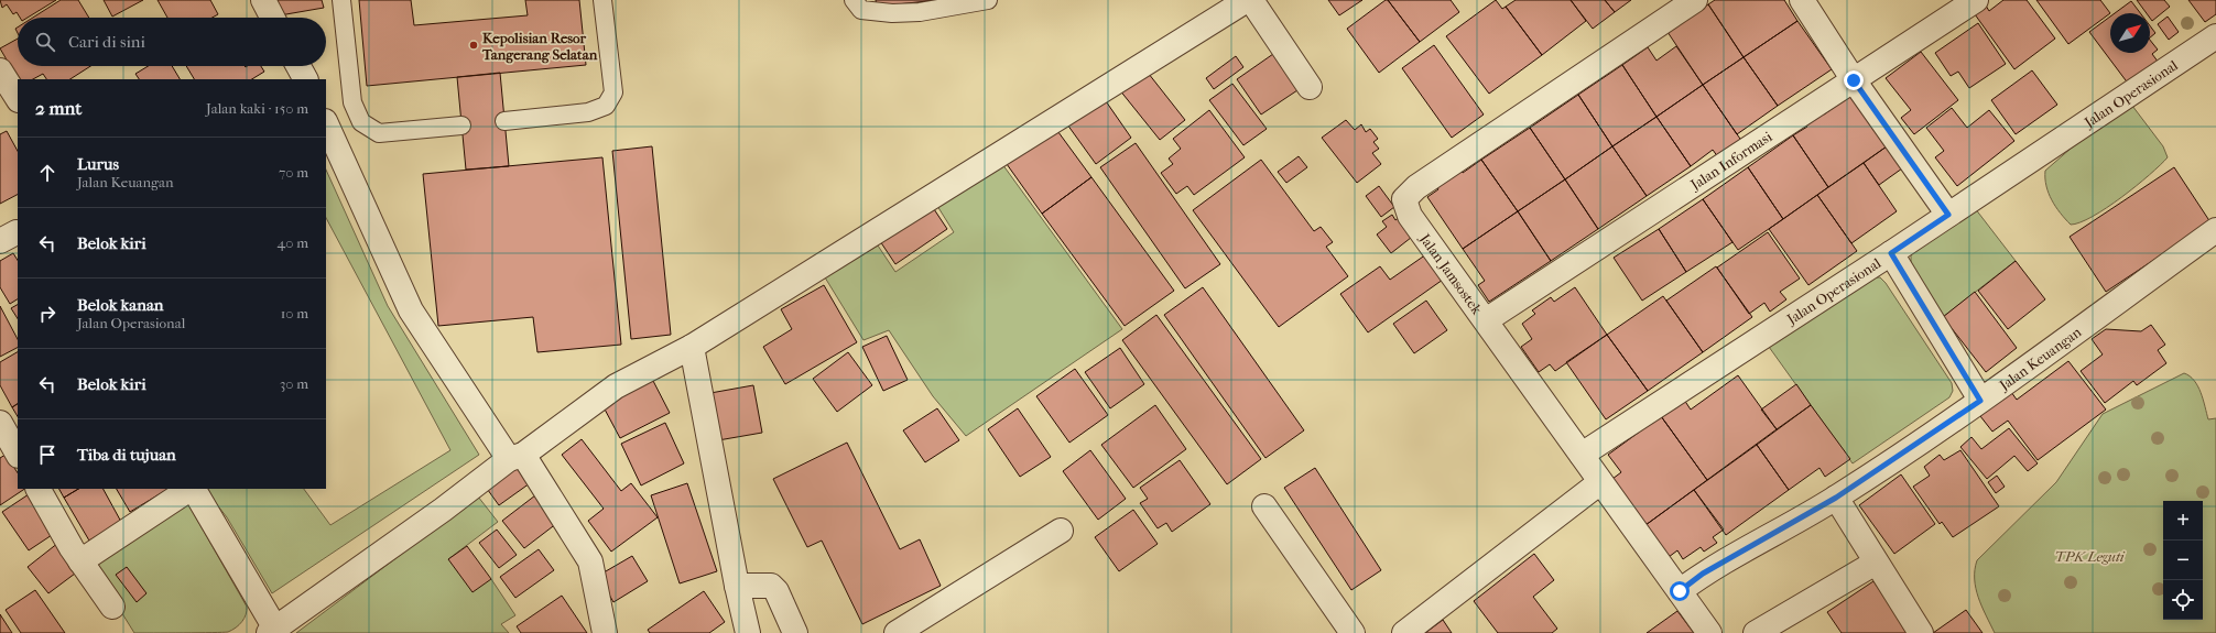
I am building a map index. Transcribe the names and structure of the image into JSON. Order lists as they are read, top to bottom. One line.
{"streets":{"street":["Jalan Operasional","Jalan Informasi","Jalan Jamsostek","Jalan Keuangan"]},"crossings":[["Jalan Operasional","Jalan Jamsostek"],["Jalan Informasi","Jalan Jamsostek"],["Jalan Jamsostek","Jalan Keuangan"]],"parks":["TPK Leguti"],"places":["Kepolisian Resor Tangerang Selatan"],"north":"top right","page":{"search":"Cari di sini","heading":["2 mnt","Jalan kaki · 150 m"],"list":[["Lurus","Jalan Keuangan","70 m"],["Belok kiri","40 m"],["Belok kanan","Jalan Operasional","10 m"],["Belok kiri","30 m"],"Tiba di tujuan"],"map_buttons":["+","−"]}}
